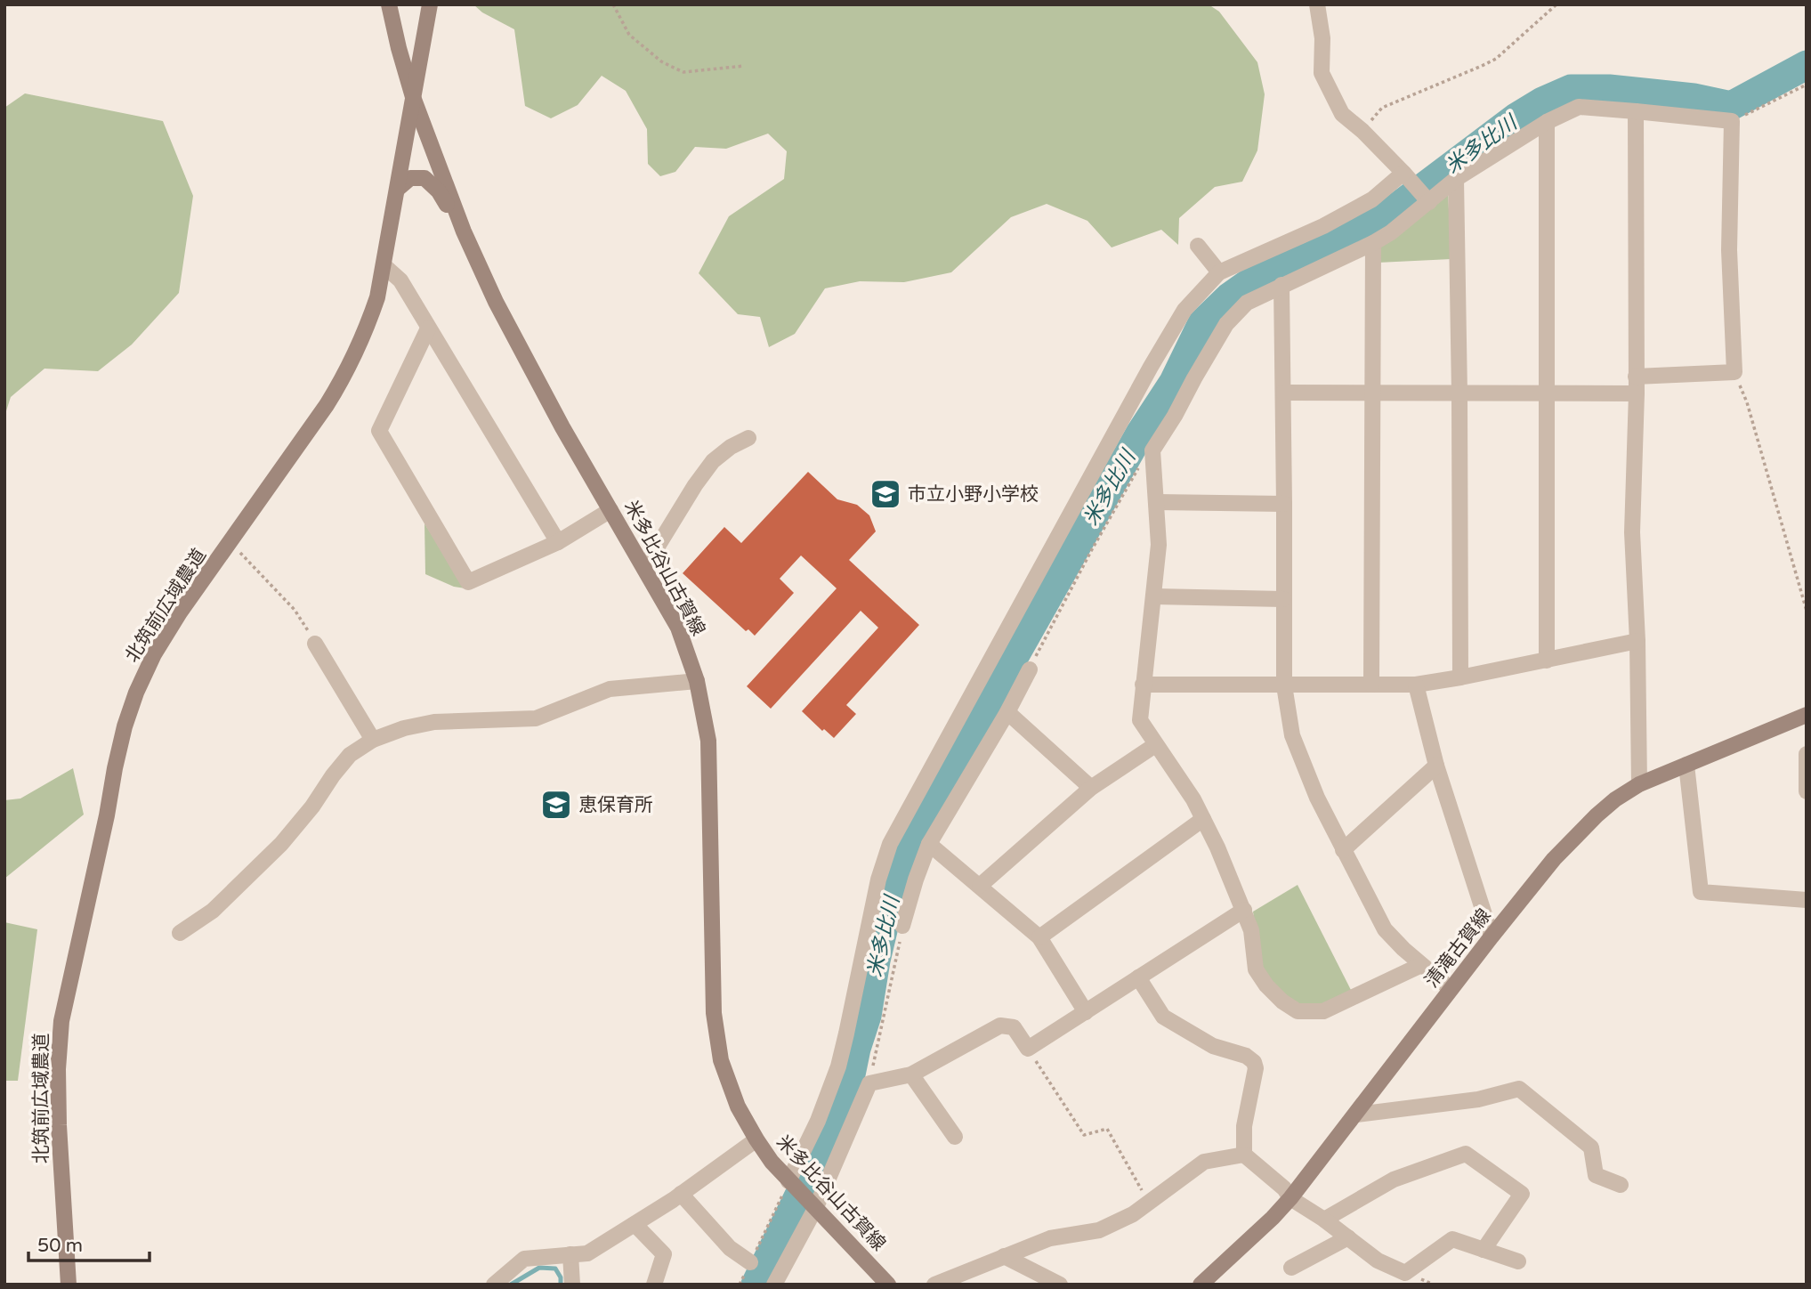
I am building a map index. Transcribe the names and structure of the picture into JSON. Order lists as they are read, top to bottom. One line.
{"streets":{"main road":["米多比谷山古賀線","北筑前広域農道","清滝古賀線"]},"crossings":[["米多比谷山古賀線","北筑前広域農道"]],"water":["米多比川"],"places":{"school or university":["市立小野小学校","恵保育所"]},"scale_bar":"50 m"}
